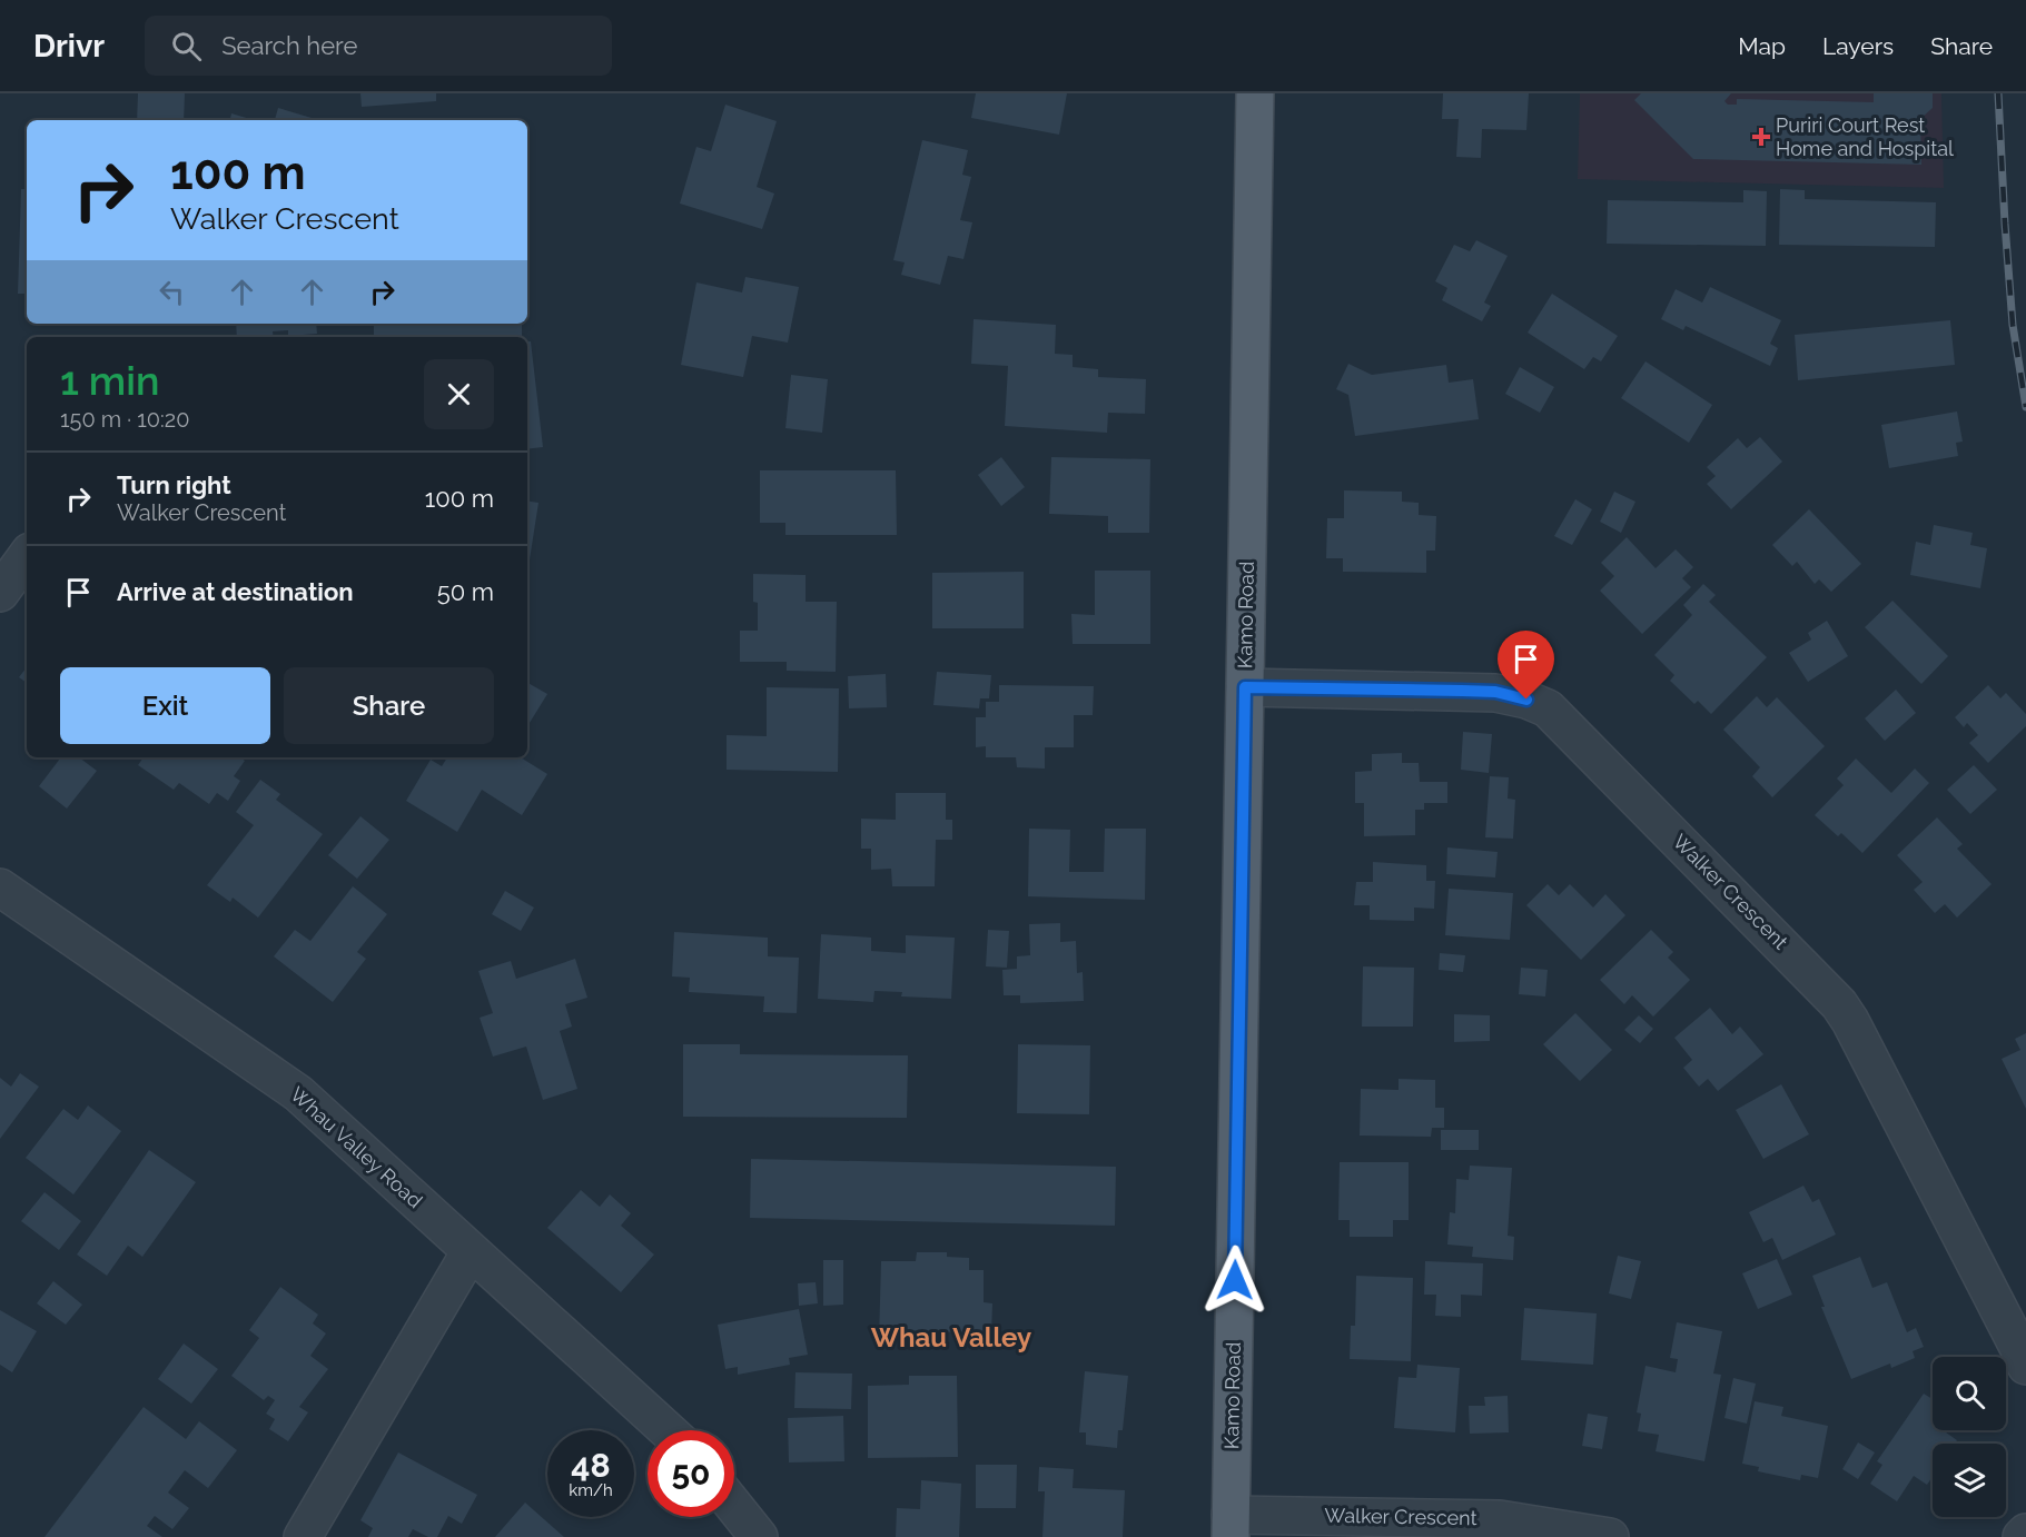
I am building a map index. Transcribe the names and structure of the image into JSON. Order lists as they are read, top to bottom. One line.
{"streets":{"main road":["Kamo Road"],"street":["Walker Crescent","Whau Valley Road"]},"crossings":[["Kamo Road","Walker Crescent"]],"districts":["Whau Valley"],"places":{"health":["Puriri Court Rest Home and Hospital"]},"page":{"header":"Drivr","search":"Search here","nav":["Map","Layers","Share"],"turn":["100 m","Walker Crescent"],"heading":["1 min","150 m · 10:20"],"list":[{"name":"Turn right","note":"Walker Crescent","value":"100 m"},{"name":"Arrive at destination","value":"50 m"}],"buttons":["Exit","Share"],"speed":"48 km/h","limit":"50"}}
